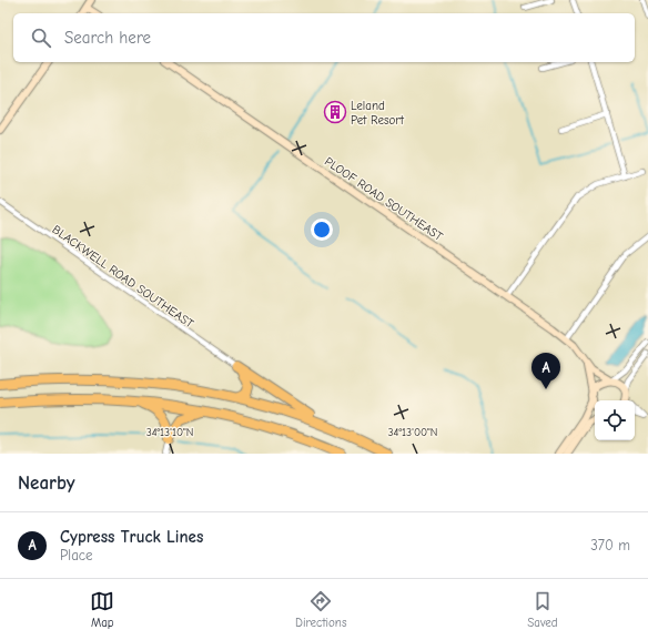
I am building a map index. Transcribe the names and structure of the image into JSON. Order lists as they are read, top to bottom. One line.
{"streets":{"street":["PLOOF ROAD SOUTHEAST","BLACKWELL ROAD SOUTHEAST"]},"places":{"building":["Leland Pet Resort"]},"page":{"search":"Search here","pins":"A","heading":"Nearby","list":[{"mark":"A","name":"Cypress Truck Lines","note":"Place","value":"370 m"}],"nav":["Map","Directions","Saved"]},"coordinates":["34°13'10\"N","34°13'00\"N"]}
